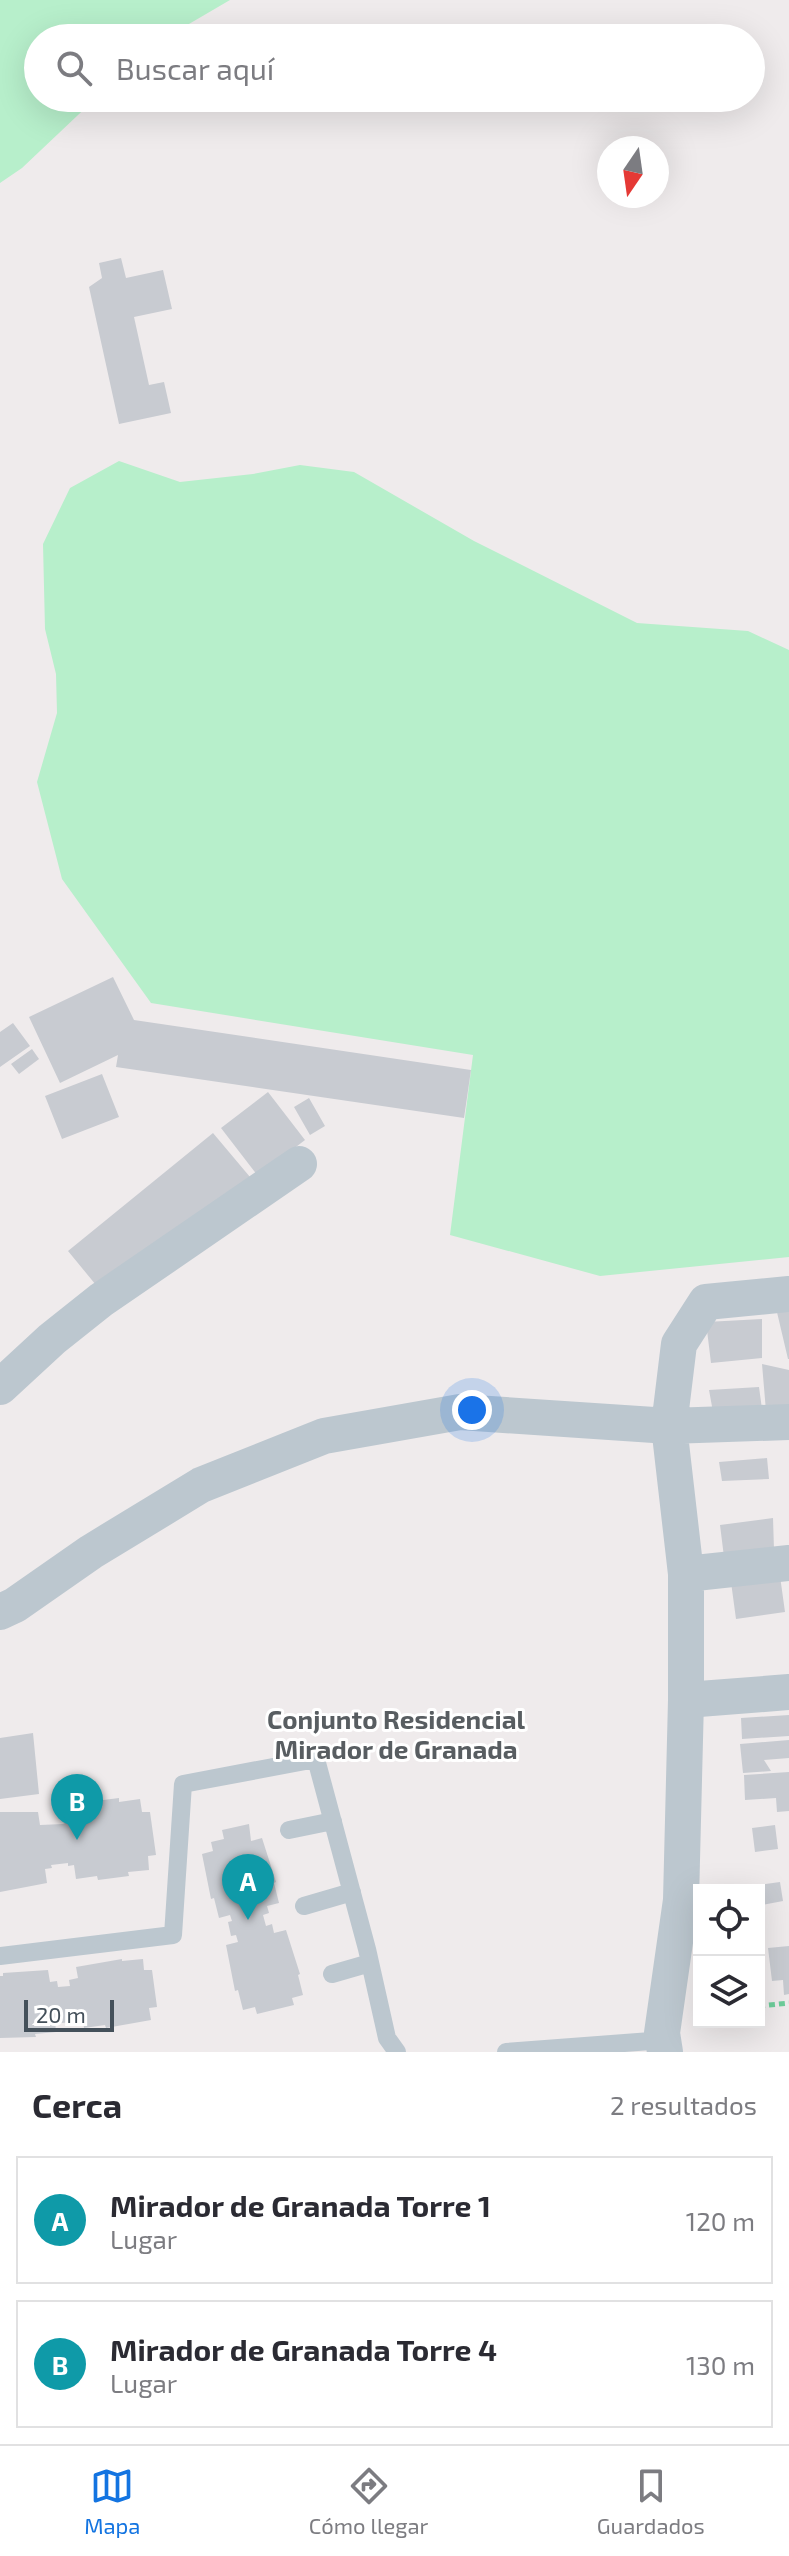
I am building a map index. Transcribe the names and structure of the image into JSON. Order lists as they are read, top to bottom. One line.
{"districts":["Conjunto Residencial Mirador de Granada"],"scale_bar":"20 m","north":"bottom","page":{"search":"Buscar aquí","pins":["B","A"],"scale":"20 m","heading":["Cerca","2 resultados"],"list":[{"mark":"A","name":"Mirador de Granada Torre 1","note":"Lugar","value":"120 m"},{"mark":"B","name":"Mirador de Granada Torre 4","note":"Lugar","value":"130 m"}],"nav":["Mapa","Cómo llegar","Guardados"]}}
